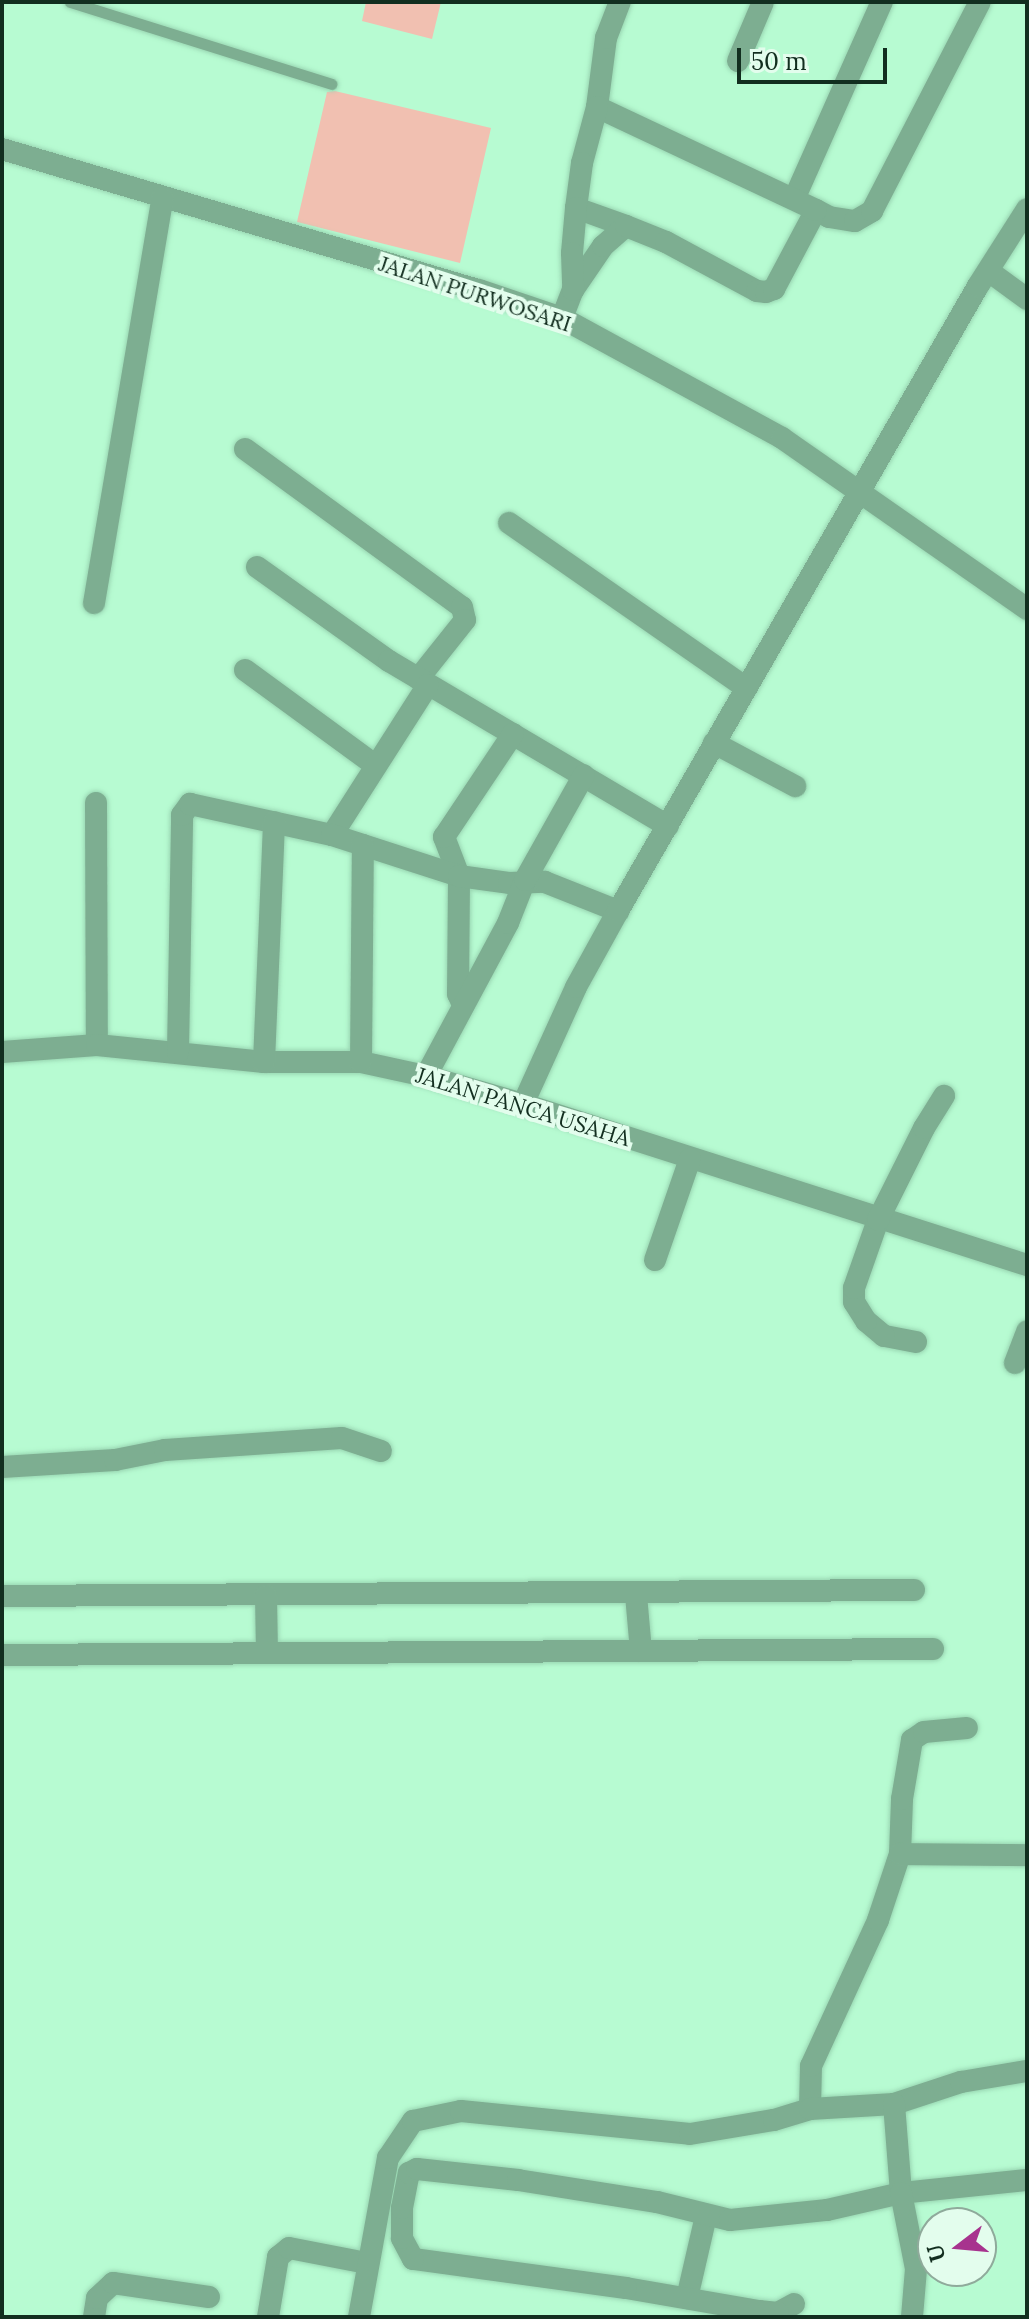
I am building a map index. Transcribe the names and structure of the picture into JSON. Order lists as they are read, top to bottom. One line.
{"streets":{"street":["JALAN PURWOSARI","JALAN PANCA USAHA"]},"scale_bar":"50 m","north":"left"}
